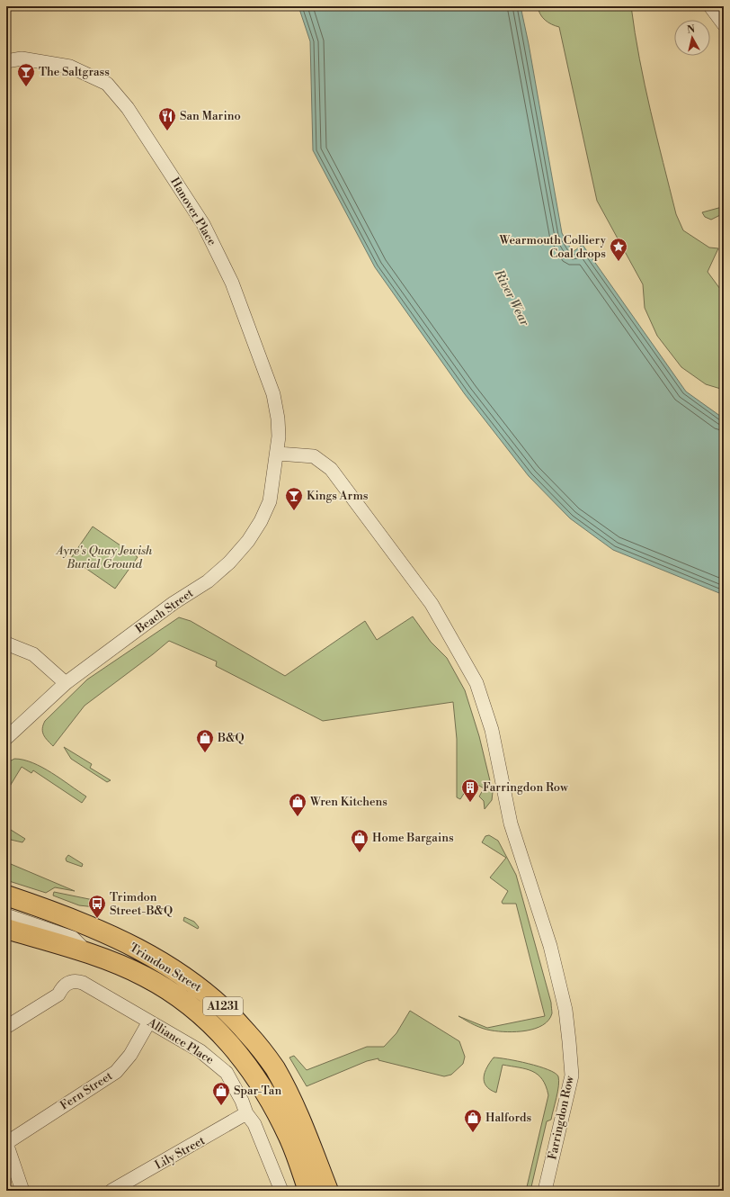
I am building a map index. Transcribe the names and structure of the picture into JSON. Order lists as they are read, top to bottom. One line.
{"streets":{"highway":["Trimdon Street","A1231"],"street":["Hanover Place","Beach Street","Alliance Place","Fern Street","Farringdon Row","Lily Street"]},"crossings":[["Hanover Place","Beach Street"],["Hanover Place","Farringdon Row"],["Beach Street","Farringdon Row"],["Alliance Place","Fern Street"],["Alliance Place","Lily Street"]],"water":["River Wear"],"parks":["Ayre's Quay Jewish Burial Ground"],"places":{"bar":["The Saltgrass","Kings Arms"],"restaurant":["San Marino"],"place":["Wearmouth Colliery Coal drops"],"shop":["B&Q","Wren Kitchens","Home Bargains","Spar-Tan","Halfords"],"building":["Farringdon Row"],"bus stop":["Trimdon Street-B&Q"]},"north":"top"}
